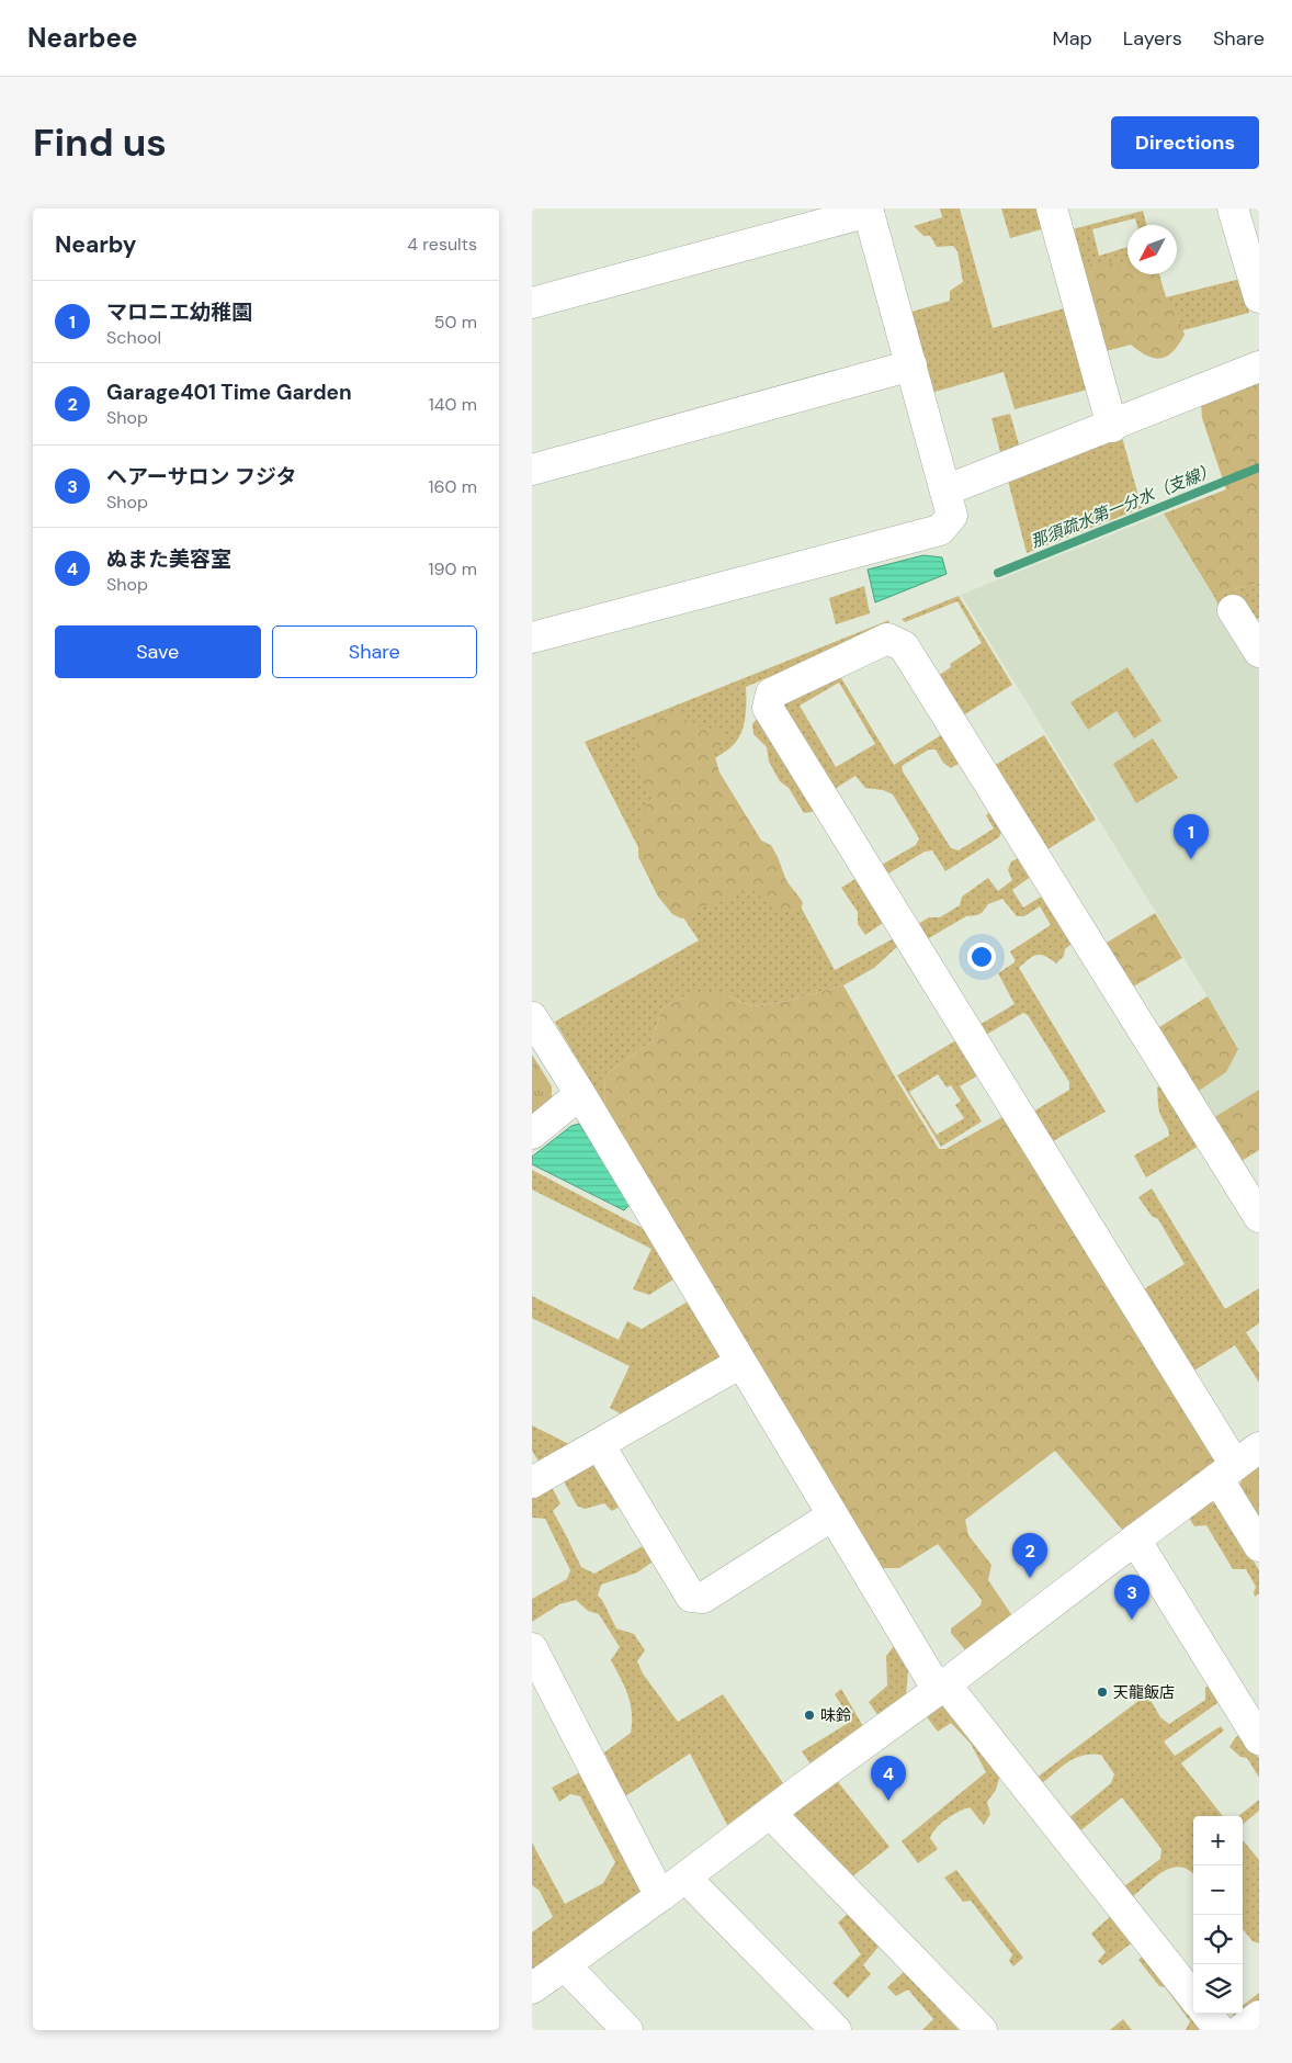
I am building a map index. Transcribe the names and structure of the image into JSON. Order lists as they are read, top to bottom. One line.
{"water":["那須疏水第一分水（支線）"],"places":["天龍飯店","味鈴"],"north":"bottom left","page":{"header":"Nearbee","nav":["Map","Layers","Share"],"buttons":["Directions",["Save","Share"]],"title":"Find us","heading":["Nearby","4 results"],"list":[{"mark":"1","name":"マロニエ幼稚園","note":"School","value":"50 m"},{"mark":"2","name":"Garage401 Time Garden","note":"Shop","value":"140 m"},{"mark":"3","name":"ヘアーサロン フジタ","note":"Shop","value":"160 m"},{"mark":"4","name":"ぬまた美容室","note":"Shop","value":"190 m"}],"pins":["1","2","3","4"],"map_buttons":["+","−"]}}
